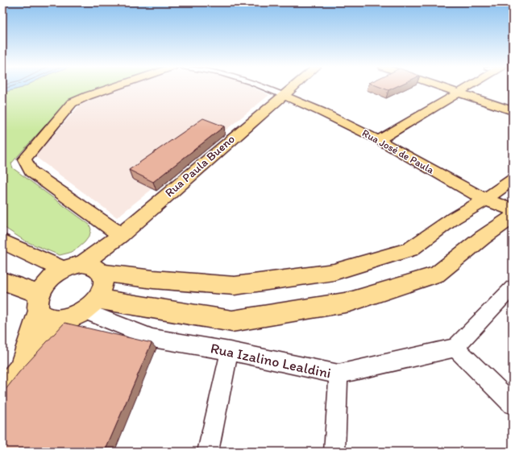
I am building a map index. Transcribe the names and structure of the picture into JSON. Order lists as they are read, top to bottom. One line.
{"streets":{"main road":["Rua José de Paula","Rua Paula Bueno"],"street":["Rua Izalino Lealdini"]},"crossings":[["Rua José de Paula","Rua Paula Bueno"],["Rua Paula Bueno","Rua Izalino Lealdini"]]}
